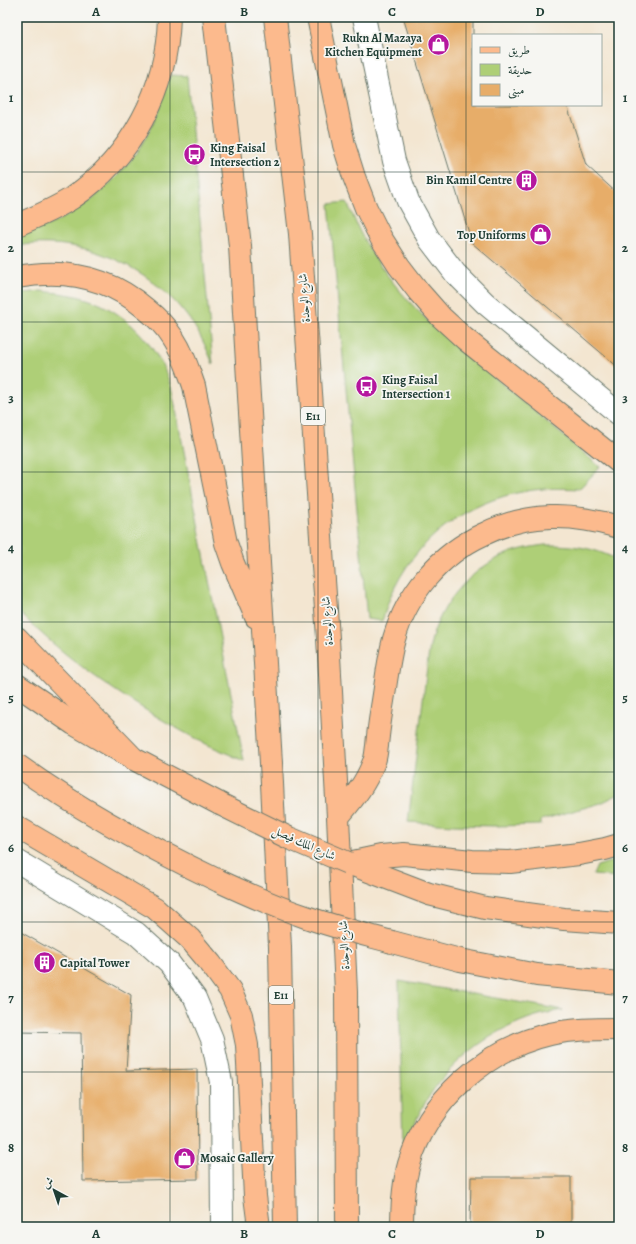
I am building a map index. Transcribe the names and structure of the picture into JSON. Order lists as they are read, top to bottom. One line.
{"streets":{"main road":["شارع الوحدة","E11","شارع الملك فيصل"]},"places":{"shop":["Rukn Al Mazaya Kitchen Equipment","Top Uniforms","Mosaic Gallery"],"bus stop":["King Faisal Intersection 2","King Faisal Intersection 1"],"building":["Bin Kamil Centre","Capital Tower"]},"legend":["طريق","حديقة","مبنى"],"north":"top left","grid":{"columns":["A","B","C","D"],"rows":["1","2","3","4","5","6","7","8"]}}
